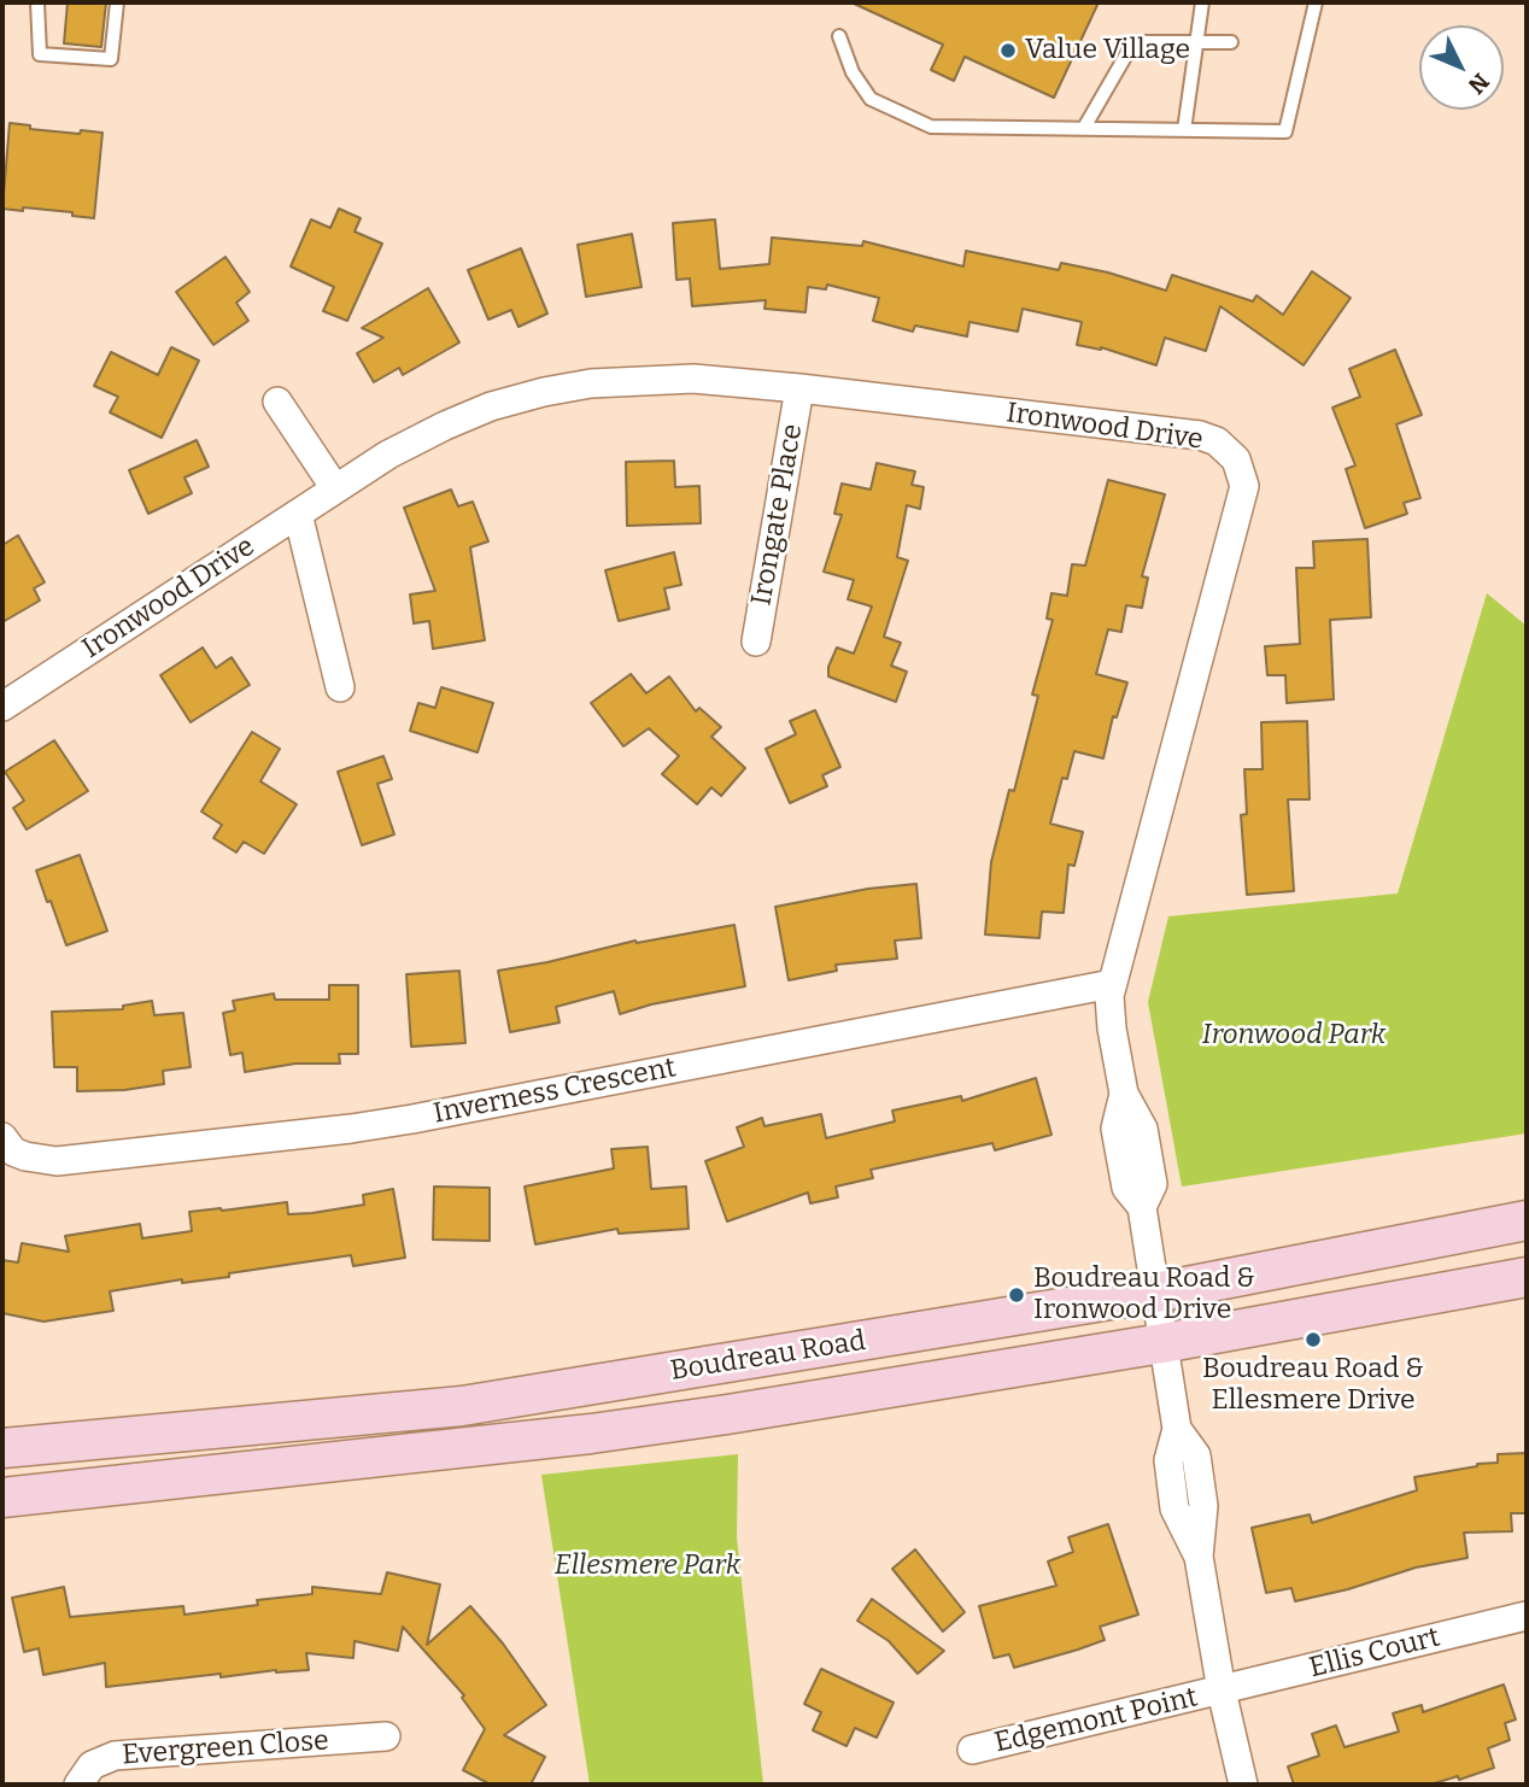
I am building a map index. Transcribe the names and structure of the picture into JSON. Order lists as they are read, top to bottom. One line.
{"streets":{"main road":["Boudreau Road"],"street":["Ironwood Drive","Irongate Place","Inverness Crescent","Ellis Court","Edgemont Point","Evergreen Close"]},"crossings":[["Ironwood Drive","Irongate Place"],["Ironwood Drive","Inverness Crescent"],["Ironwood Drive","Boudreau Road"],["Ironwood Drive","Ellis Court"],["Ironwood Drive","Edgemont Point"],["Ellis Court","Edgemont Point"]],"parks":["Ironwood Park","Ellesmere Park"],"places":["Value Village","Boudreau Road & Ironwood Drive","Boudreau Road & Ellesmere Drive"],"north":"bottom right"}
